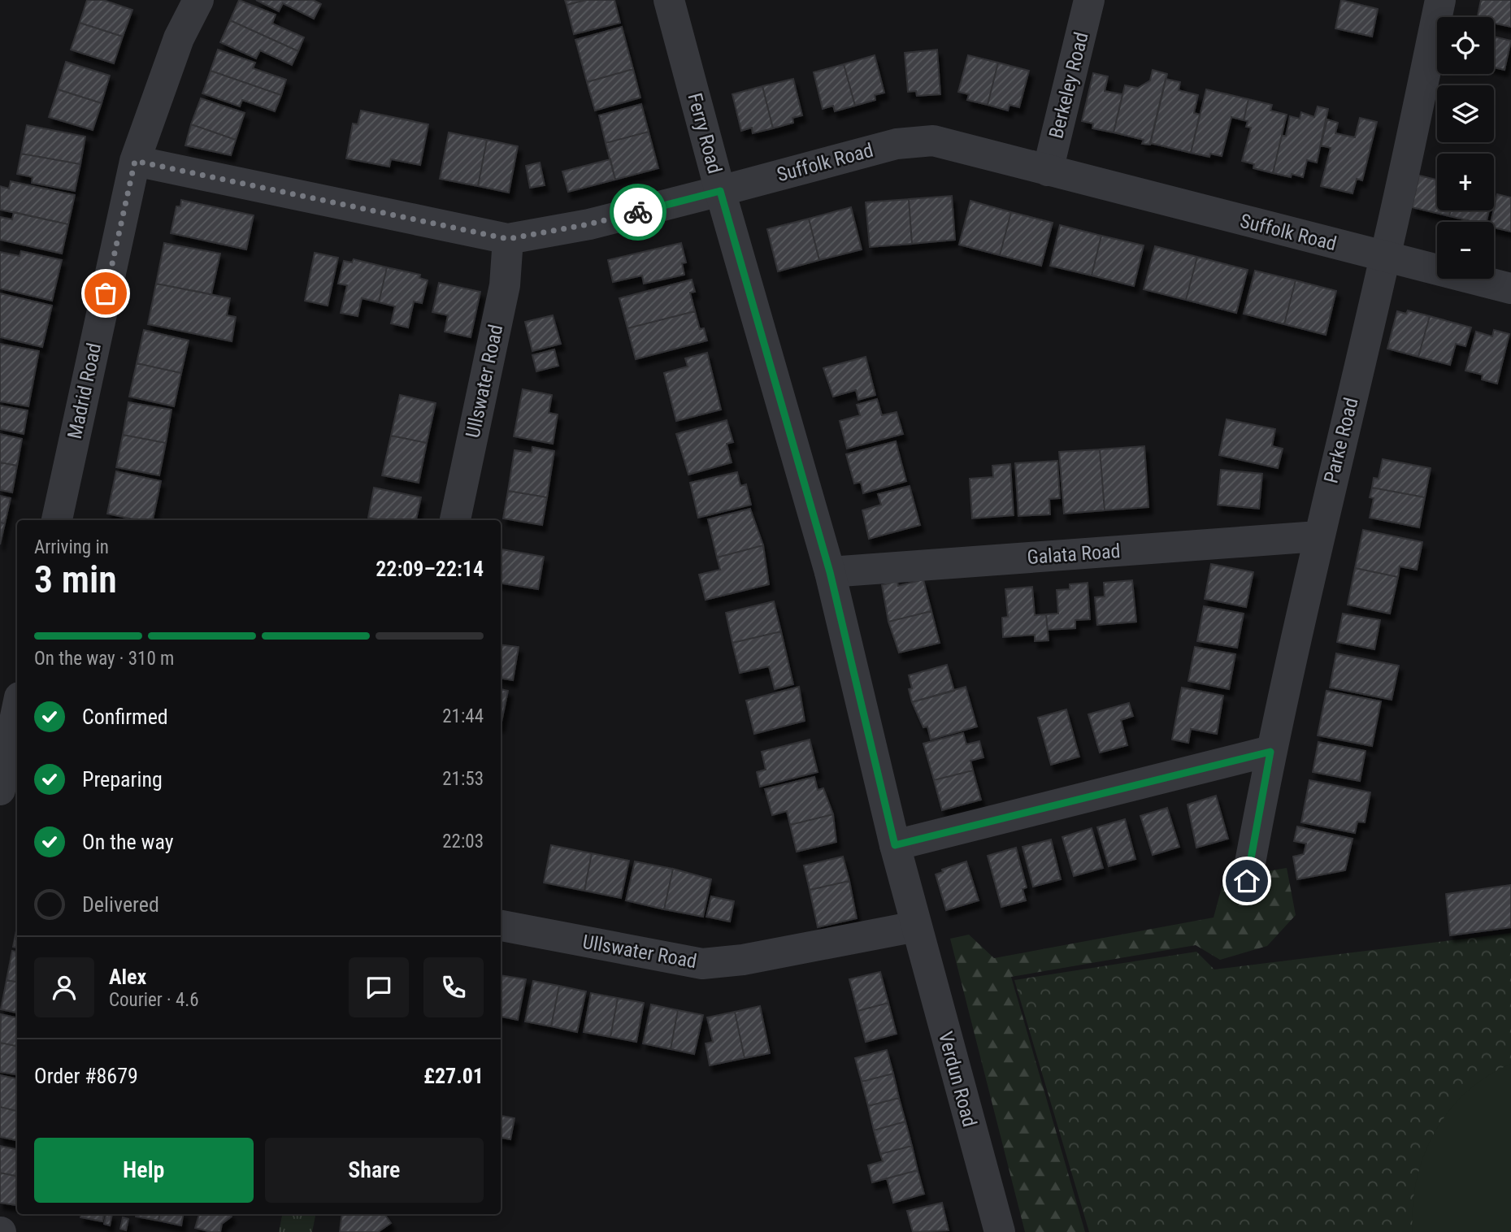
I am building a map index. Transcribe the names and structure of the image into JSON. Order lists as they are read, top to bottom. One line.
{"streets":{"street":["Berkeley Road","Ferry Road","Suffolk Road","Ullswater Road","Madrid Road","Parke Road","Galata Road","Verdun Road"]},"crossings":[["Berkeley Road","Suffolk Road"],["Ferry Road","Suffolk Road"],["Ferry Road","Ullswater Road"],["Ferry Road","Galata Road"],["Ferry Road","Verdun Road"],["Suffolk Road","Ullswater Road"],["Suffolk Road","Madrid Road"],["Suffolk Road","Parke Road"],["Ullswater Road","Verdun Road"],["Parke Road","Galata Road"]],"page":{"map_buttons":["+","−"],"heading":["3 min","Arriving in","22:09–22:14"],"panel":["Alex","Courier · 4.6","Order #8679","£27.01"],"bar":"On the way · 310 m","list":[["Confirmed","21:44"],["Preparing","21:53"],["On the way","22:03"],"Delivered"],"buttons":["Help","Share"]}}
